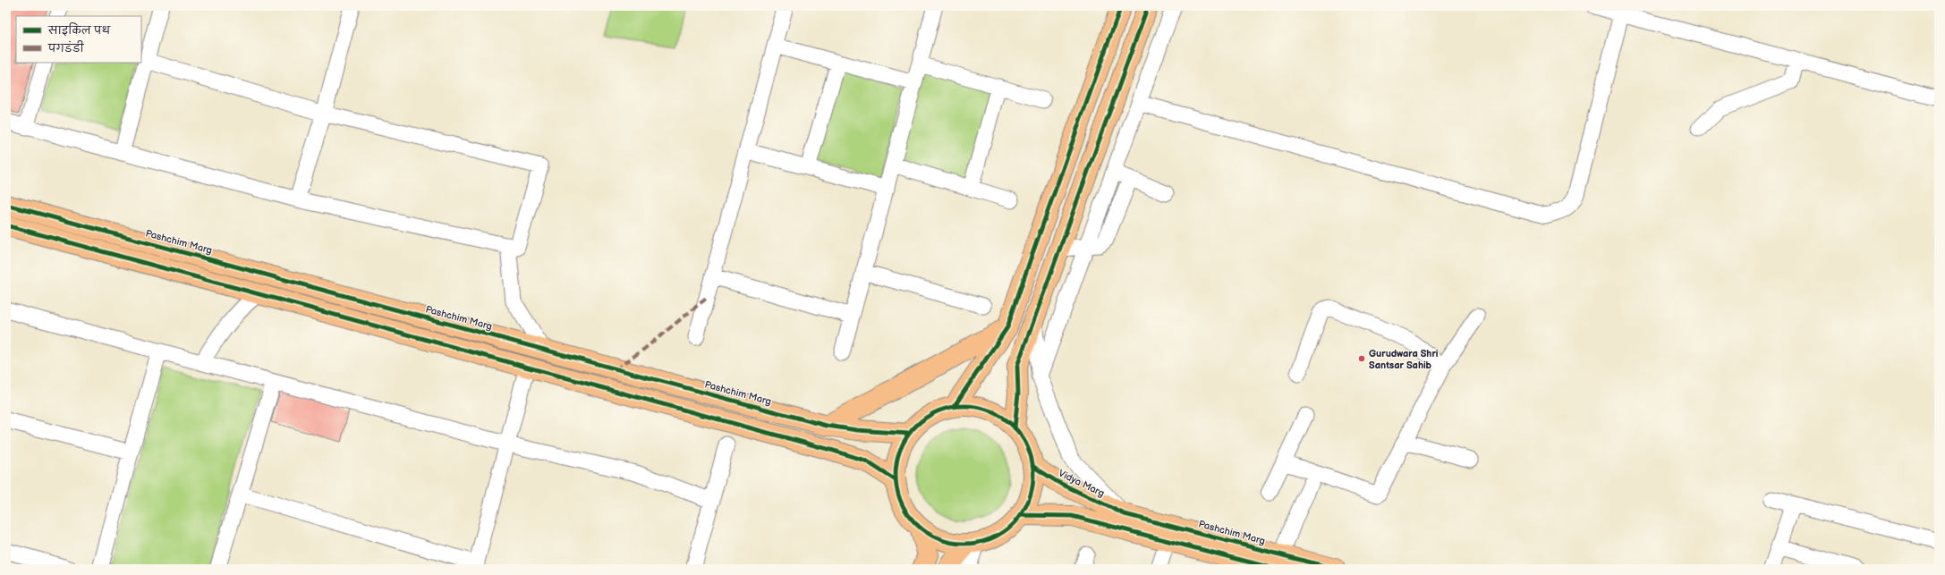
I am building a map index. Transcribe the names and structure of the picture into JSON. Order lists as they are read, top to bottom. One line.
{"streets":{"main road":["Pashchim Marg","Vidya Marg"]},"crossings":[["Pashchim Marg","Vidya Marg"]],"places":["Gurudwara Shri Santsar Sahib"],"legend":["साइकिल पथ","पगडंडी"]}
